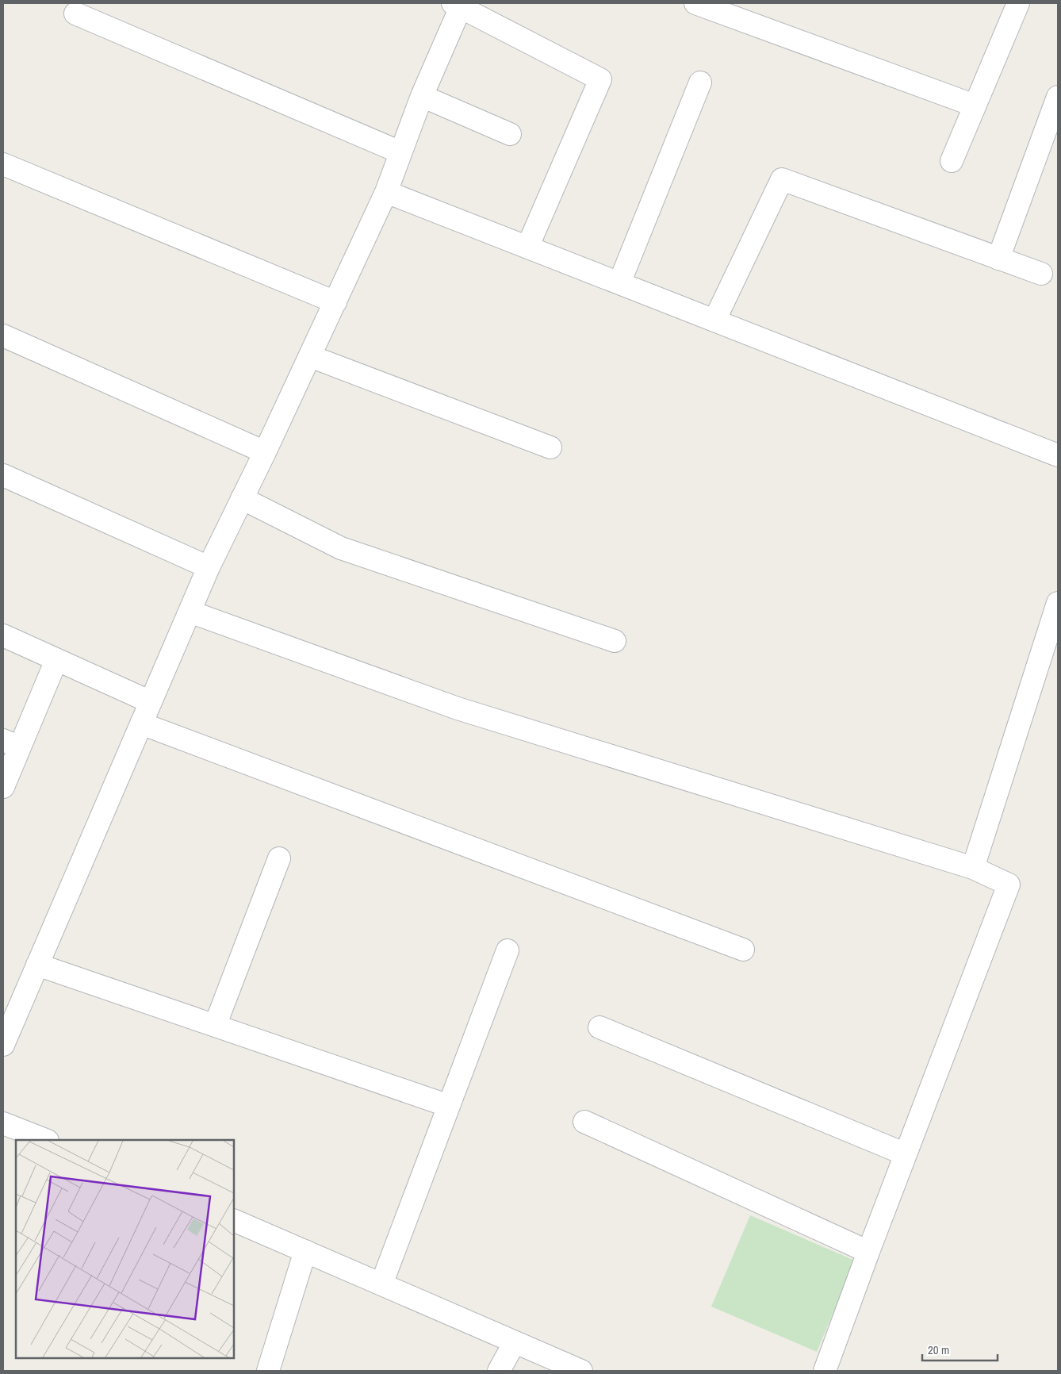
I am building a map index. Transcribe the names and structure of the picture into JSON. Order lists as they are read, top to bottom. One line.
{"scale_bar":"20 m"}
